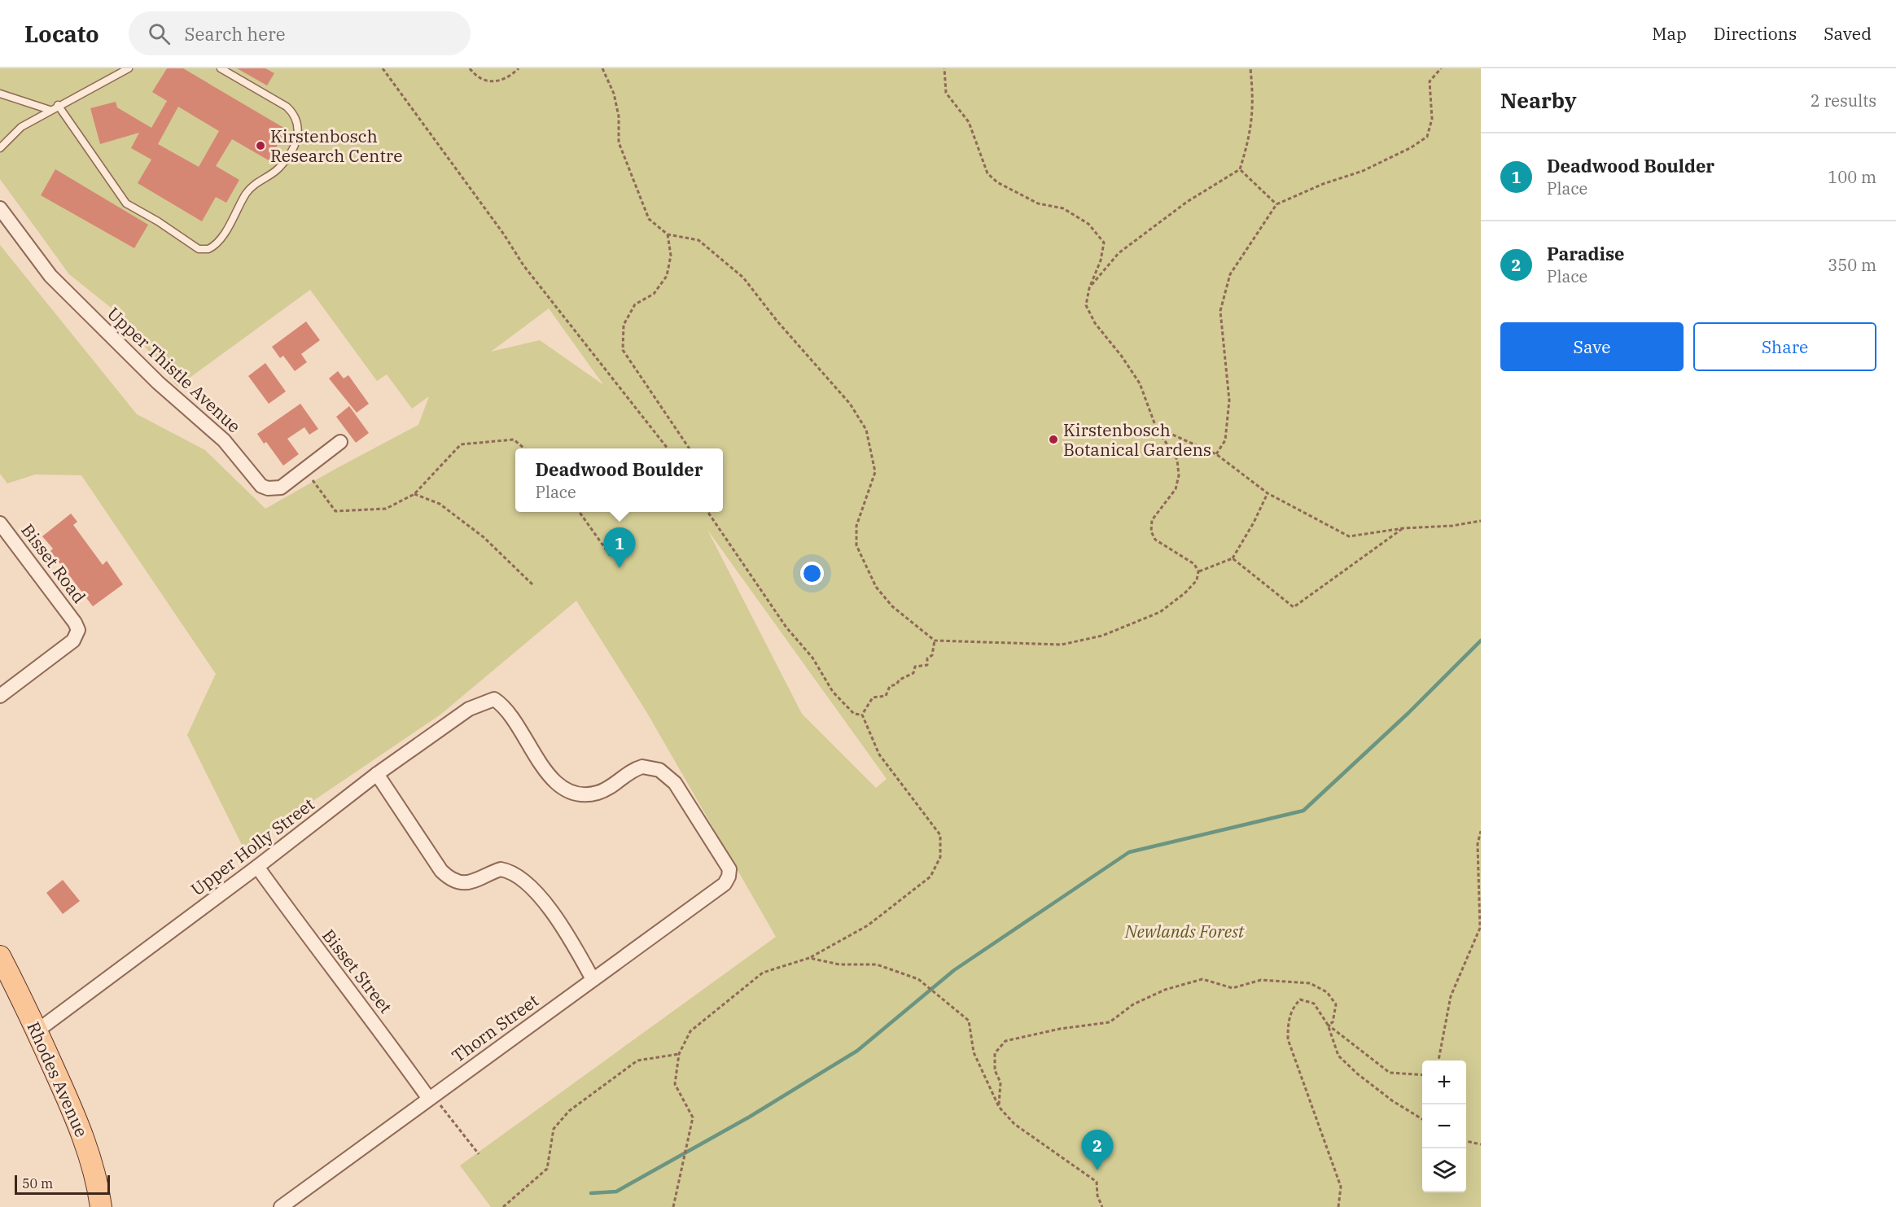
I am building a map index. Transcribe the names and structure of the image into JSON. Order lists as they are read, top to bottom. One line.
{"streets":{"main road":["Rhodes Avenue"],"street":["Upper Thistle Avenue","Bisset Road","Upper Holly Street","Bisset Street","Thorn Street"]},"crossings":[["Upper Holly Street","Bisset Street"],["Upper Holly Street","Thorn Street"],["Upper Holly Street","Rhodes Avenue"],["Bisset Street","Thorn Street"]],"parks":["Newlands Forest"],"places":["Kirstenbosch Research Centre","Kirstenbosch Botanical Gardens"],"scale_bar":"50 m","page":{"header":"Locato","search":"Search here","nav":["Map","Directions","Saved"],"heading":["Nearby","2 results"],"list":[{"mark":"1","name":"Deadwood Boulder","note":"Place","value":"100 m"},{"mark":"2","name":"Paradise","note":"Place","value":"350 m"}],"buttons":["Save","Share"],"popup":["Deadwood Boulder","Place"],"pins":["1","2"],"map_buttons":["+","−"],"scale":"50 m"}}
